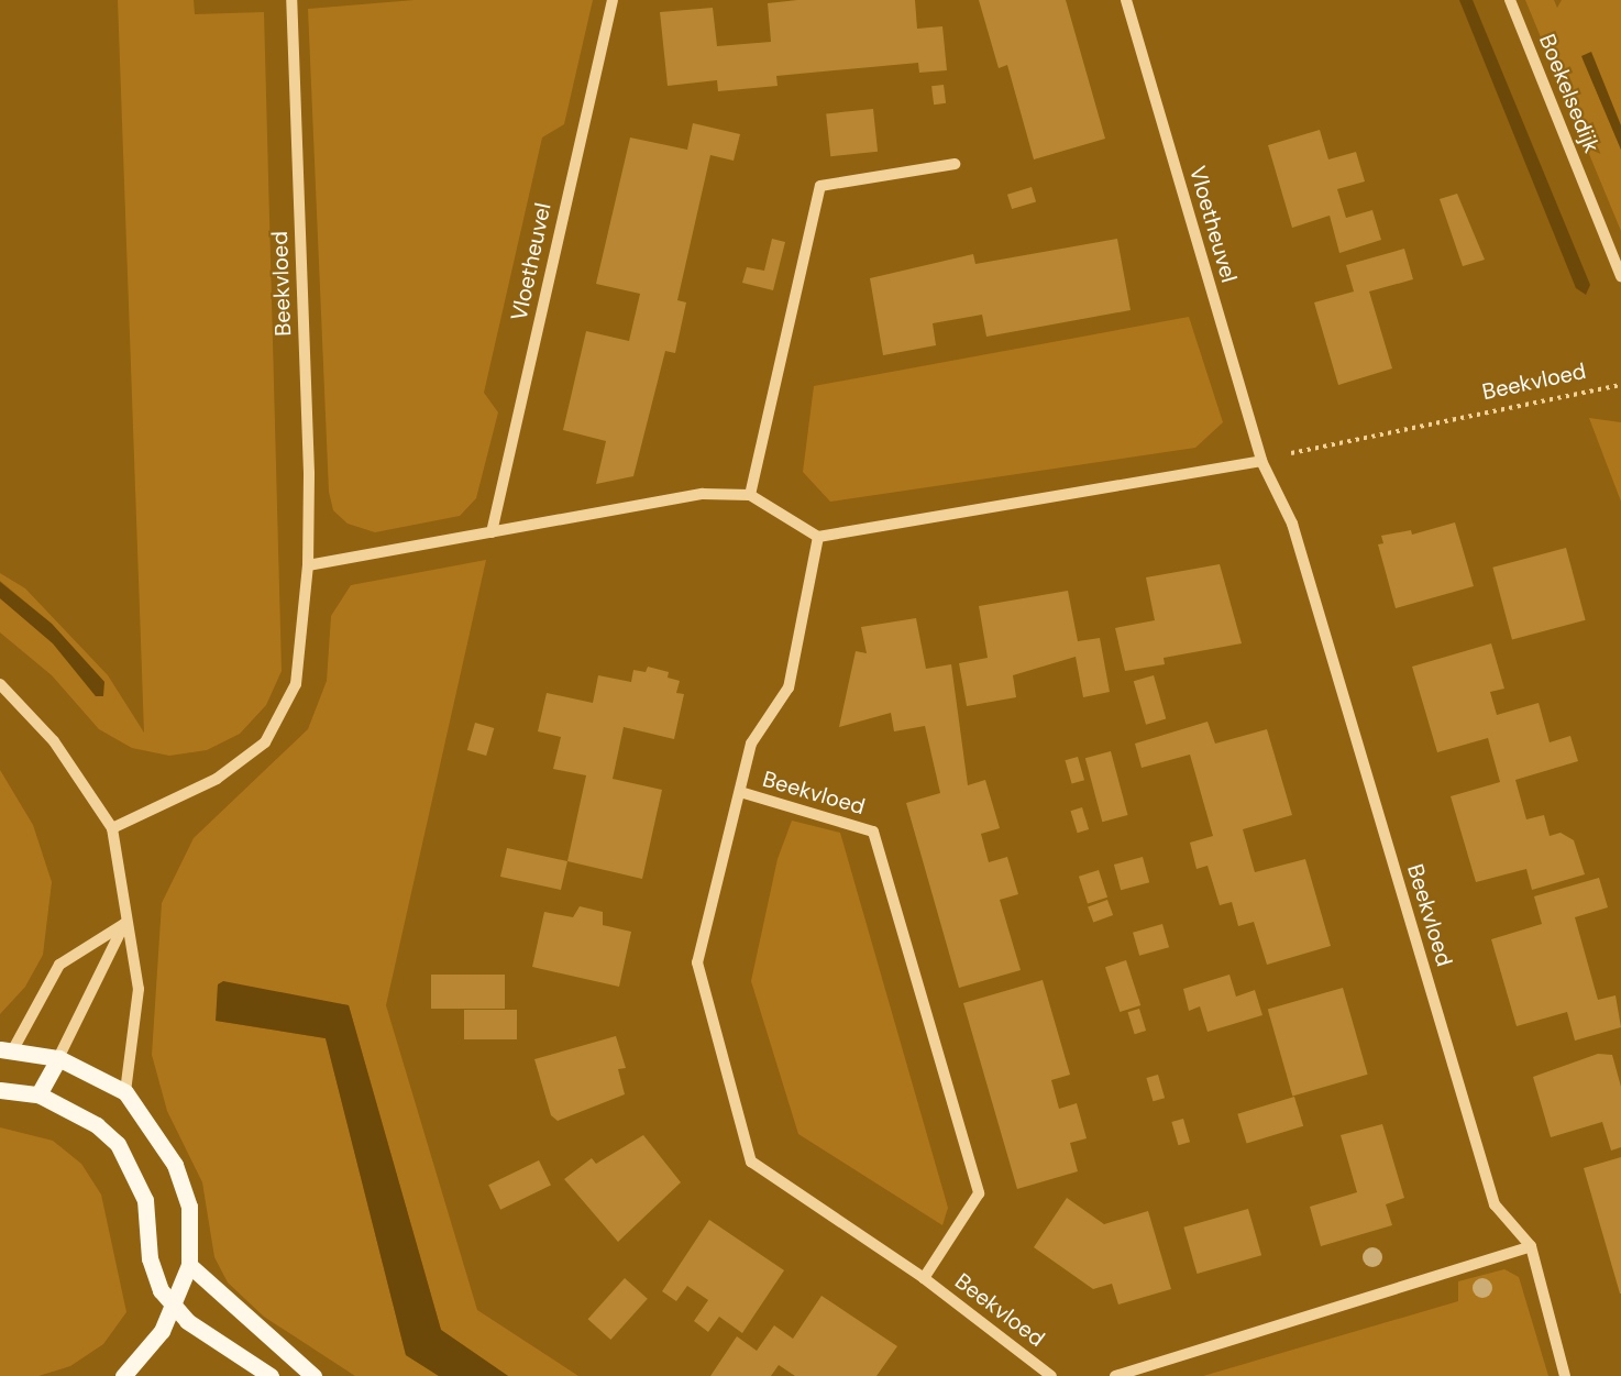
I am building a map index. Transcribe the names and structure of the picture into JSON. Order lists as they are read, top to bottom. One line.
{"streets":{"street":["Boekelsedijk","Vloetheuvel","Beekvloed"]},"crossings":[["Vloetheuvel","Beekvloed"]]}
